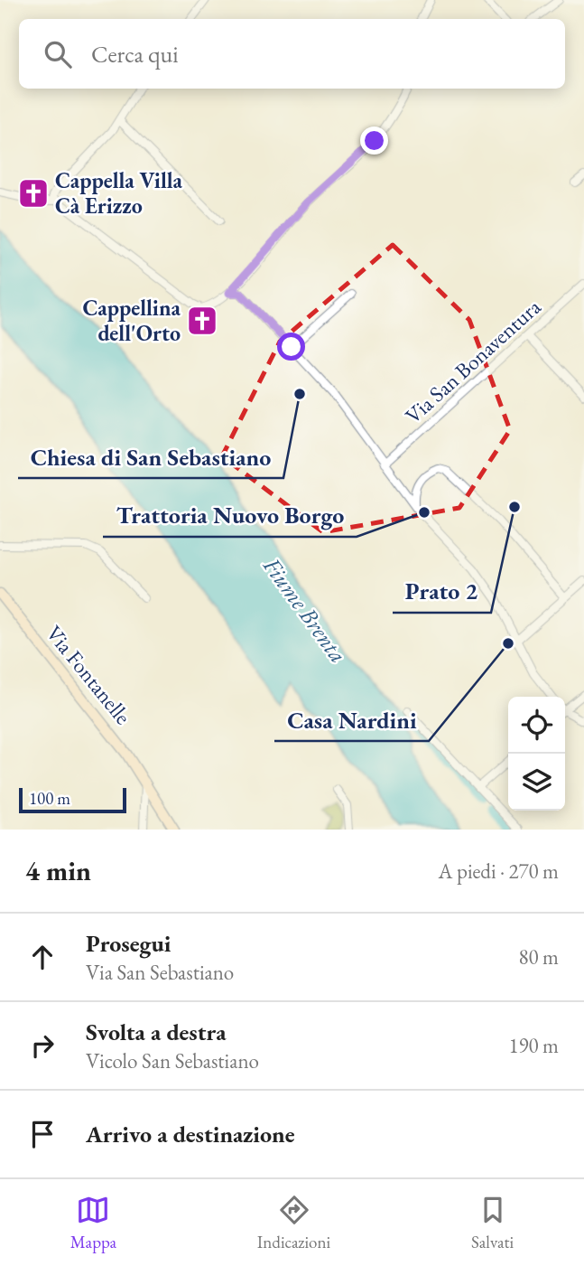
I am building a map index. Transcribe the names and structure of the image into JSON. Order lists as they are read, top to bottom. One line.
{"streets":{"street":["Via San Bonaventura","Via Fontanelle"]},"water":["Fiume Brenta"],"places":{"church":["Cappella Villa Cà Erizzo","Cappellina dell'Orto"],"other":["Chiesa di San Sebastiano","Prato 2","Trattoria Nuovo Borgo","Casa Nardini"]},"scale_bar":"100 m","page":{"search":"Cerca qui","scale":"100 m","heading":["4 min","A piedi · 270 m"],"list":[["Prosegui","Via San Sebastiano","80 m"],["Svolta a destra","Vicolo San Sebastiano","190 m"],"Arrivo a destinazione"],"nav":["Mappa","Indicazioni","Salvati"]}}
